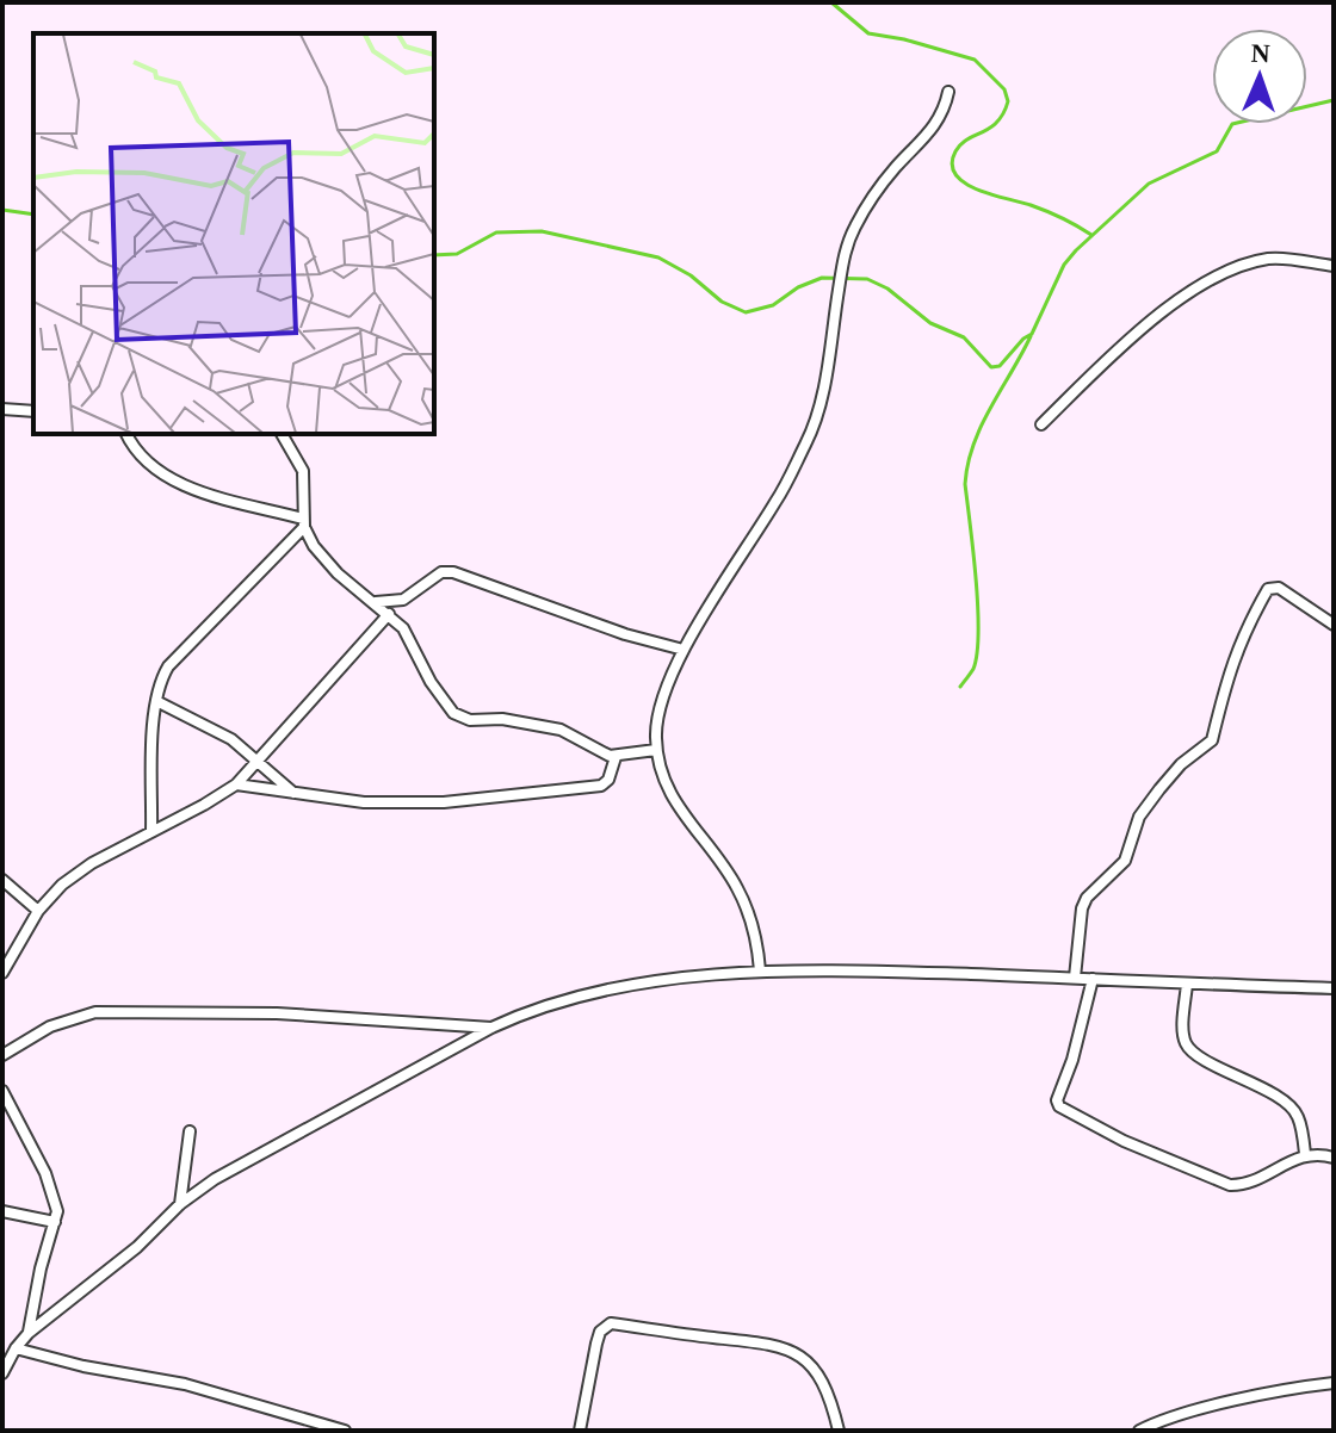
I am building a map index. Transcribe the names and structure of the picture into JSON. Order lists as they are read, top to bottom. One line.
{"north":"top"}
